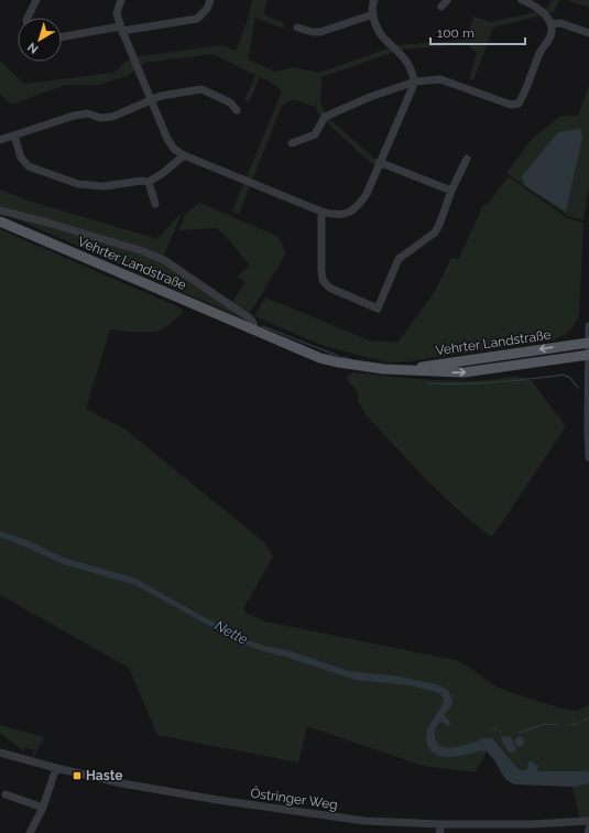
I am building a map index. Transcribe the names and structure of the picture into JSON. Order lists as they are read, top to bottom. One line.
{"streets":{"main road":["Vehrter Landstraße"],"street":["Östringer Weg"]},"water":["Nette"],"places":{"transit":["Haste"]},"scale_bar":"100 m","north":"bottom left"}
